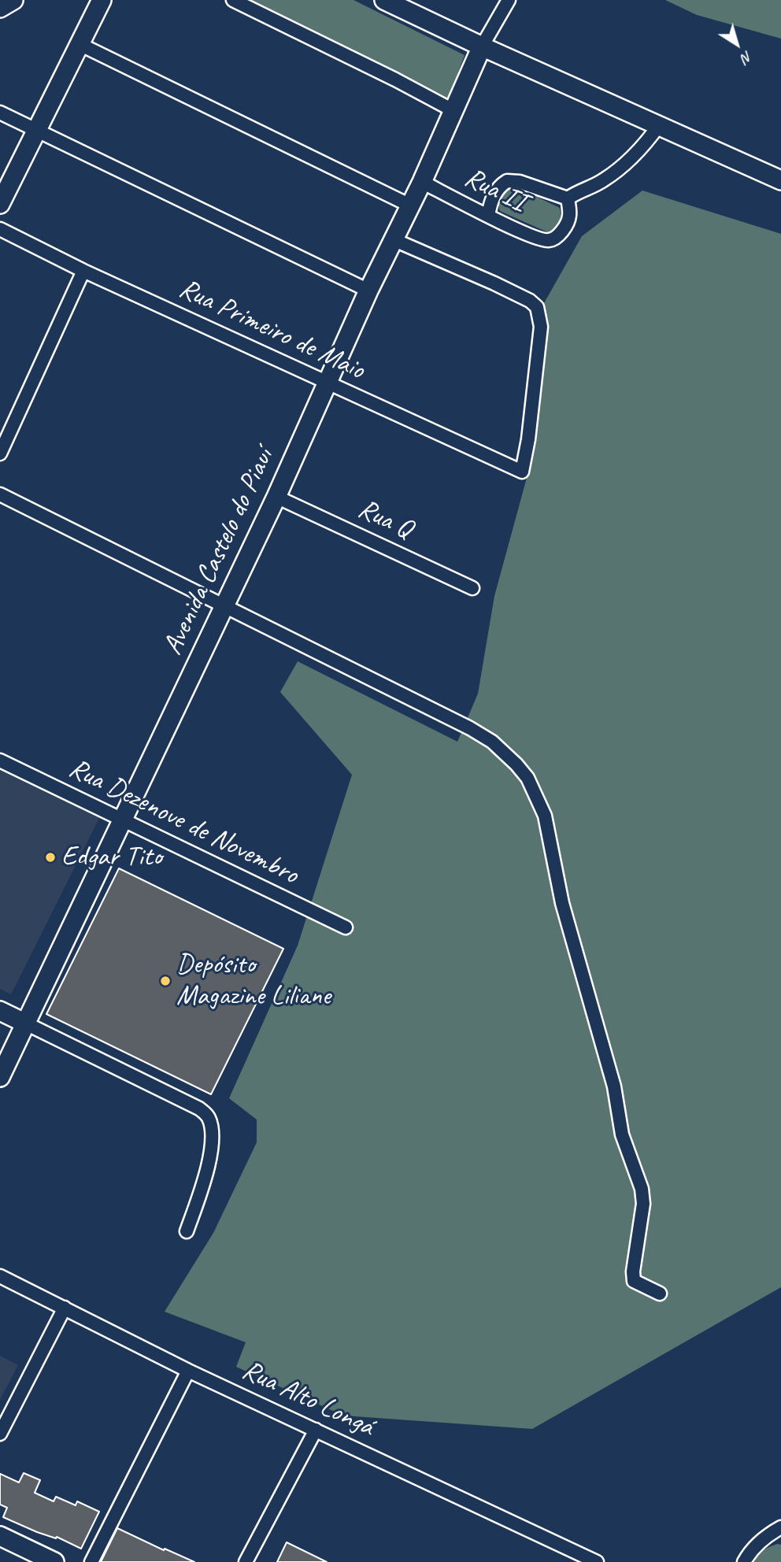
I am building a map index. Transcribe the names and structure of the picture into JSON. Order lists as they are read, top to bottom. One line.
{"streets":{"main road":["Avenida Castelo do Piauí"],"street":["Rua II","Rua Primeiro de Maio","Rua Q","Rua Dezenove de Novembro","Rua Alto Longá"]},"crossings":[["Rua II","Avenida Castelo do Piauí"],["Rua Primeiro de Maio","Avenida Castelo do Piauí"],["Rua Q","Avenida Castelo do Piauí"],["Avenida Castelo do Piauí","Rua Dezenove de Novembro"]],"places":["Edgar Tito","Depósito Magazine Liliane"],"north":"bottom right"}
